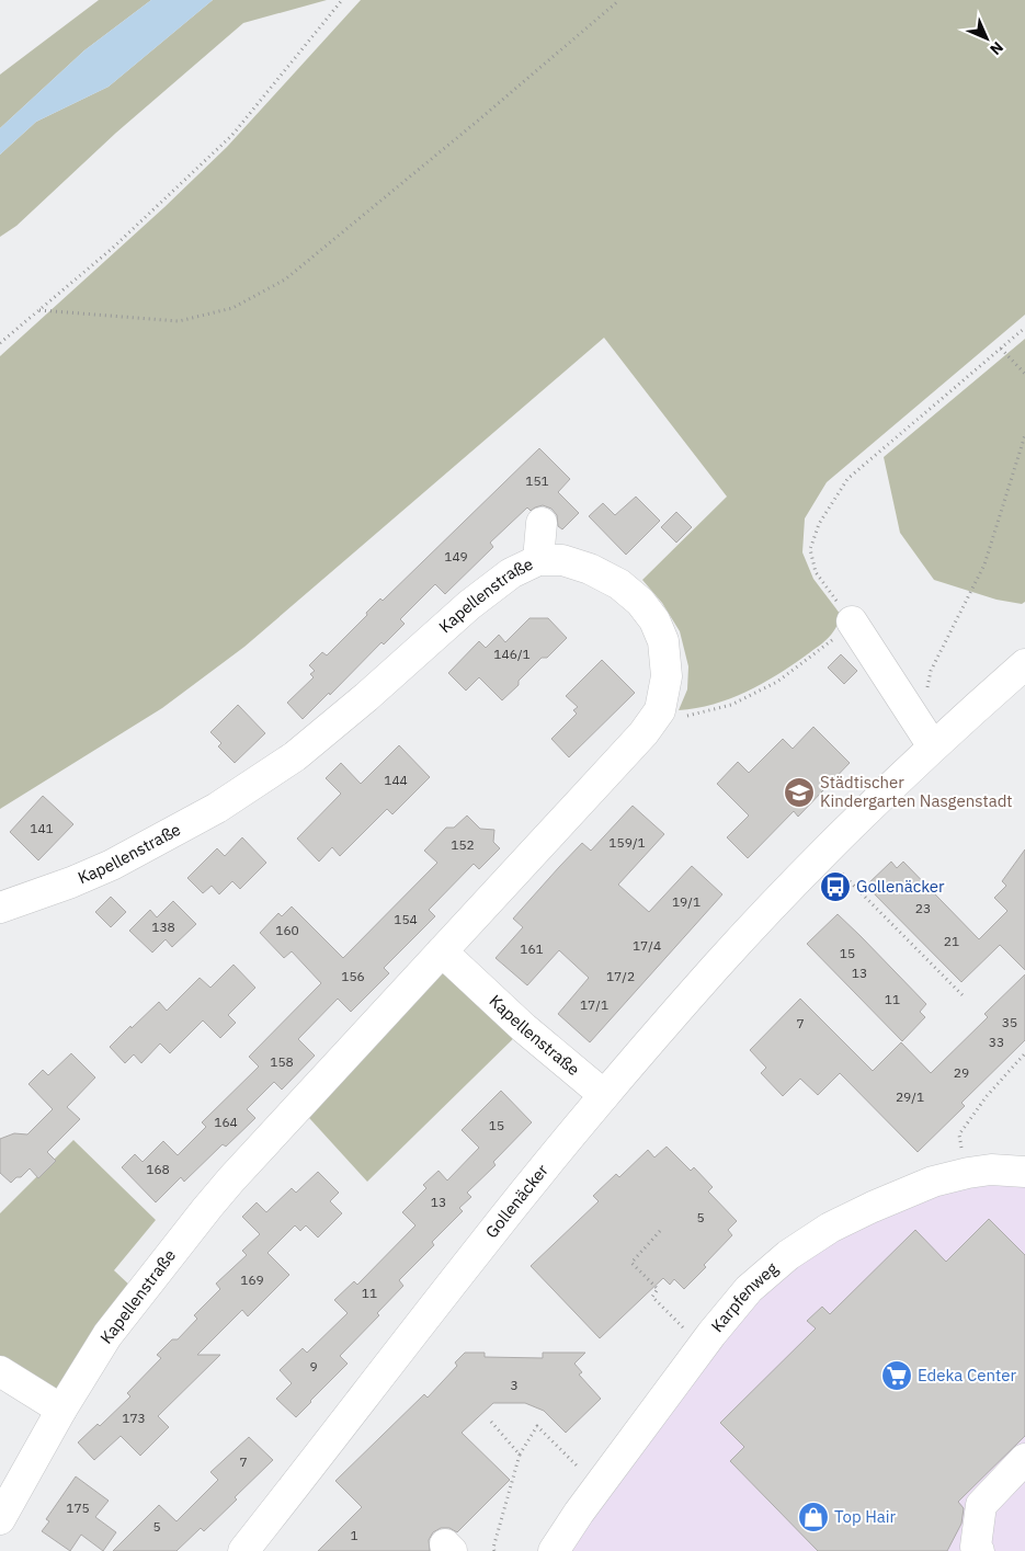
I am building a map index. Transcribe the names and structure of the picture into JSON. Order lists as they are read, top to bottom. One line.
{"streets":{"street":["Kapellenstraße","Gollenäcker","Karpfenweg"]},"crossings":[["Kapellenstraße","Gollenäcker"]],"places":{"school or university":["Städtischer Kindergarten Nasgenstadt"],"bus stop":["Gollenäcker"],"supermarket":["Edeka Center"],"shop":["Top Hair"]},"house_numbers":["151","149","146/1","144","141","159/1","152","19/1","23","154","138","160","21","17/4","161","15","13","156","17/2","11","17/1","35","7","33","158","29","29/1","164","15","168","13","5","169","11","9","3","173","7","175","5","1"],"north":"bottom right"}
